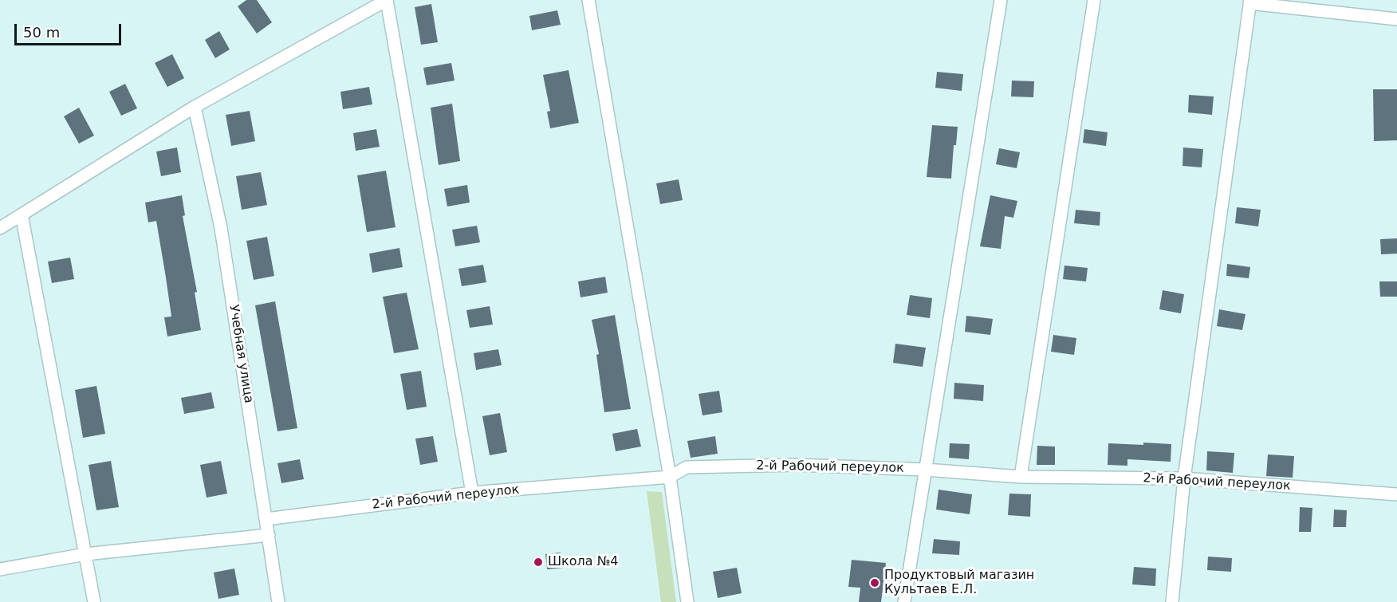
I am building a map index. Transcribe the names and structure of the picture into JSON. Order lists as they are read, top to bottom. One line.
{"streets":{"street":["Учебная улица","2-й Рабочий переулок"]},"crossings":[["Учебная улица","2-й Рабочий переулок"]],"places":["Школа №4","Продуктовый магазин Культаев Е.Л."],"scale_bar":"50 m"}
